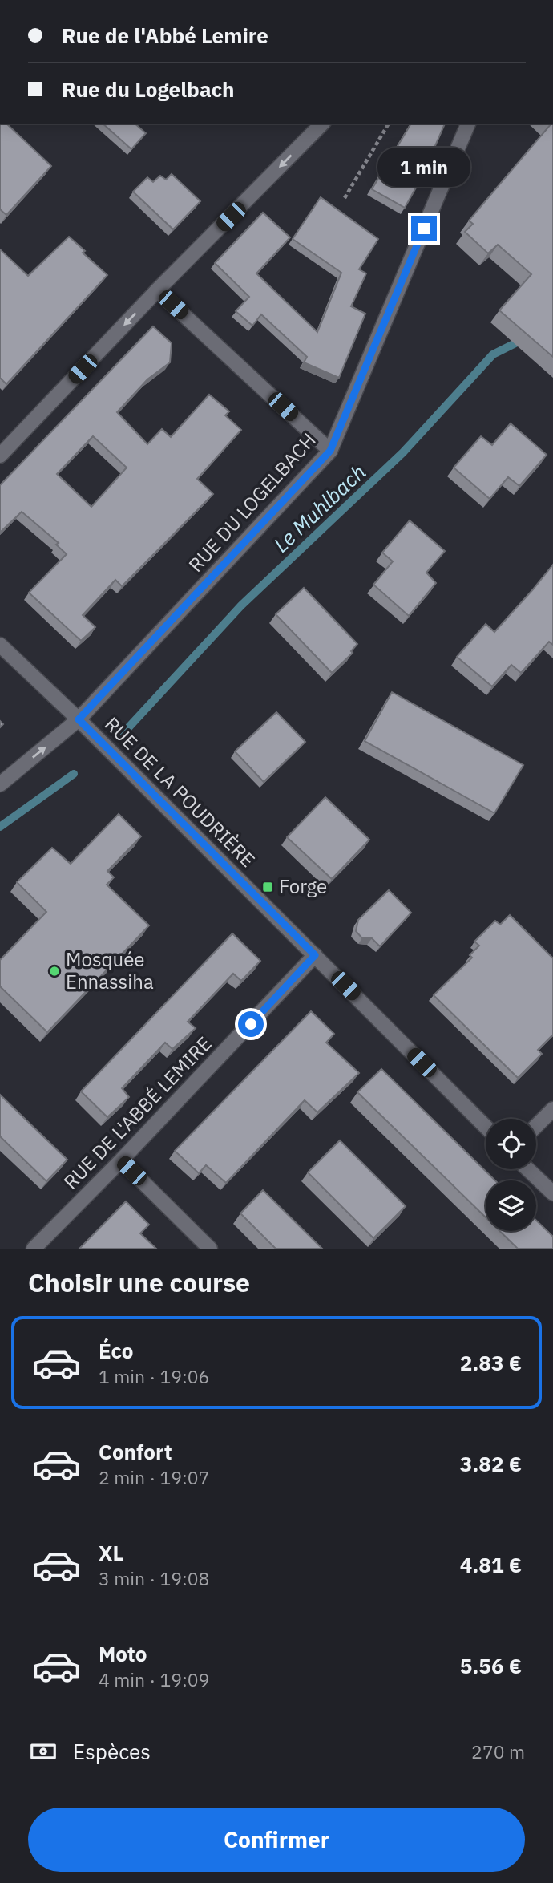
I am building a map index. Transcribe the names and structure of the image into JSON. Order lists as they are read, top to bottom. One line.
{"streets":{"street":["RUE DU LOGELBACH","RUE DE LA POUDRIÈRE","RUE DE L'ABBÉ LEMIRE"]},"crossings":[["RUE DU LOGELBACH","RUE DE LA POUDRIÈRE"],["RUE DE LA POUDRIÈRE","RUE DE L'ABBÉ LEMIRE"]],"water":["Le Muhlbach"],"places":{"transit":["Forge"],"other":["Mosquée Ennassiha"]},"page":{"banner":["Rue de l'Abbé Lemire","Rue du Logelbach"],"bubble":"1 min","heading":"Choisir une course","list":[{"name":"Éco","note":"1 min · 19:06","value":"2.83 €"},{"name":"Confort","note":"2 min · 19:07","value":"3.82 €"},{"name":"XL","note":"3 min · 19:08","value":"4.81 €"},{"name":"Moto","note":"4 min · 19:09","value":"5.56 €"}],"pay":["Espèces","270 m"],"buttons":"Confirmer"}}
